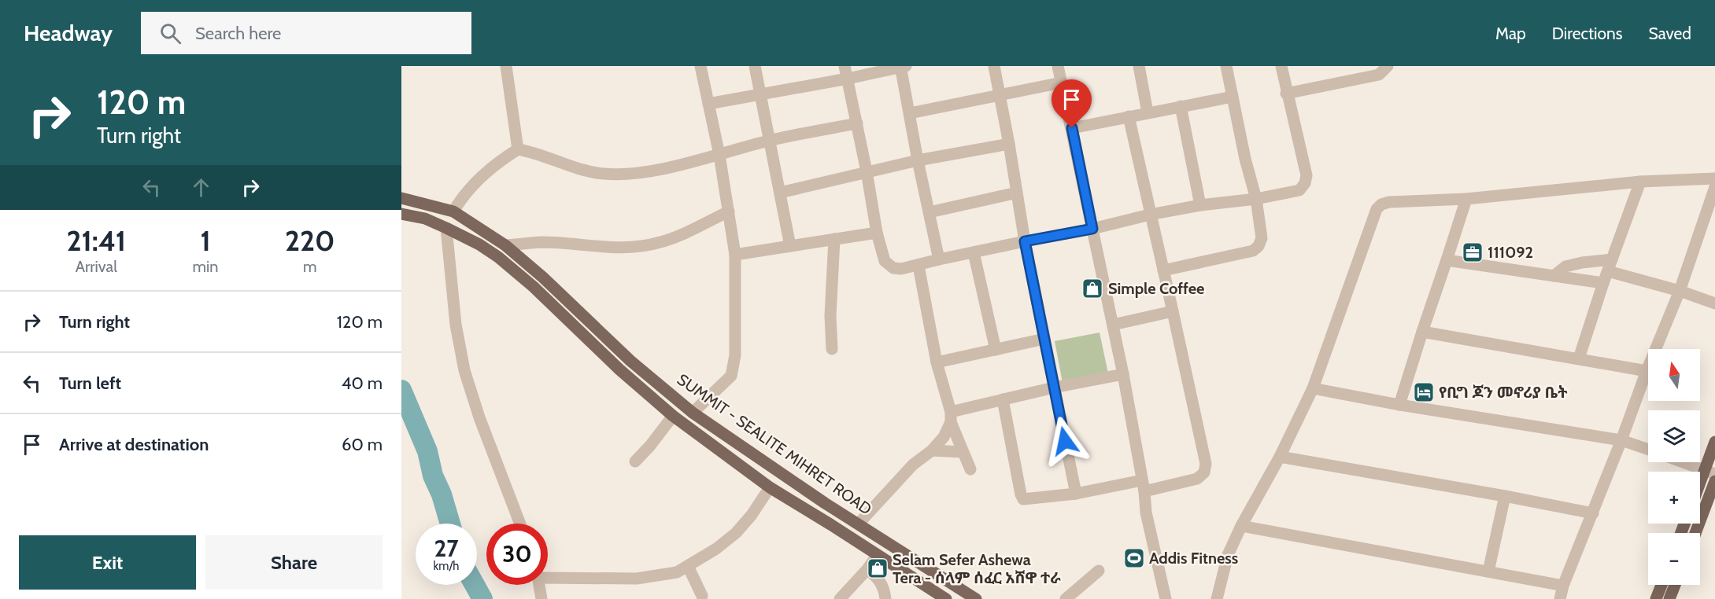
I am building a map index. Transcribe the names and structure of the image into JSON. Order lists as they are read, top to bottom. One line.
{"streets":{"main road":["SUMMIT - SEALITE MIHRET ROAD"]},"places":{"office":["111092"],"shop":["Simple Coffee","Selam Sefer Ashewa Tera - ሰላም ሰፈር አሸዋ ተራ"],"hotel":["የቢግ ጆን መኖሪያ ቤት"],"sports":["Addis Fitness"]},"north":"top","page":{"header":"Headway","search":"Search here","nav":["Map","Directions","Saved"],"turn":["120 m","Turn right"],"eta":["21:41","Arrival","1","min","220","m"],"list":[{"name":"Turn right","value":"120 m"},{"name":"Turn left","value":"40 m"},{"name":"Arrive at destination","value":"60 m"}],"map_buttons":["+","−"],"speed":"27 km/h","limit":"30","buttons":["Exit","Share"]}}
